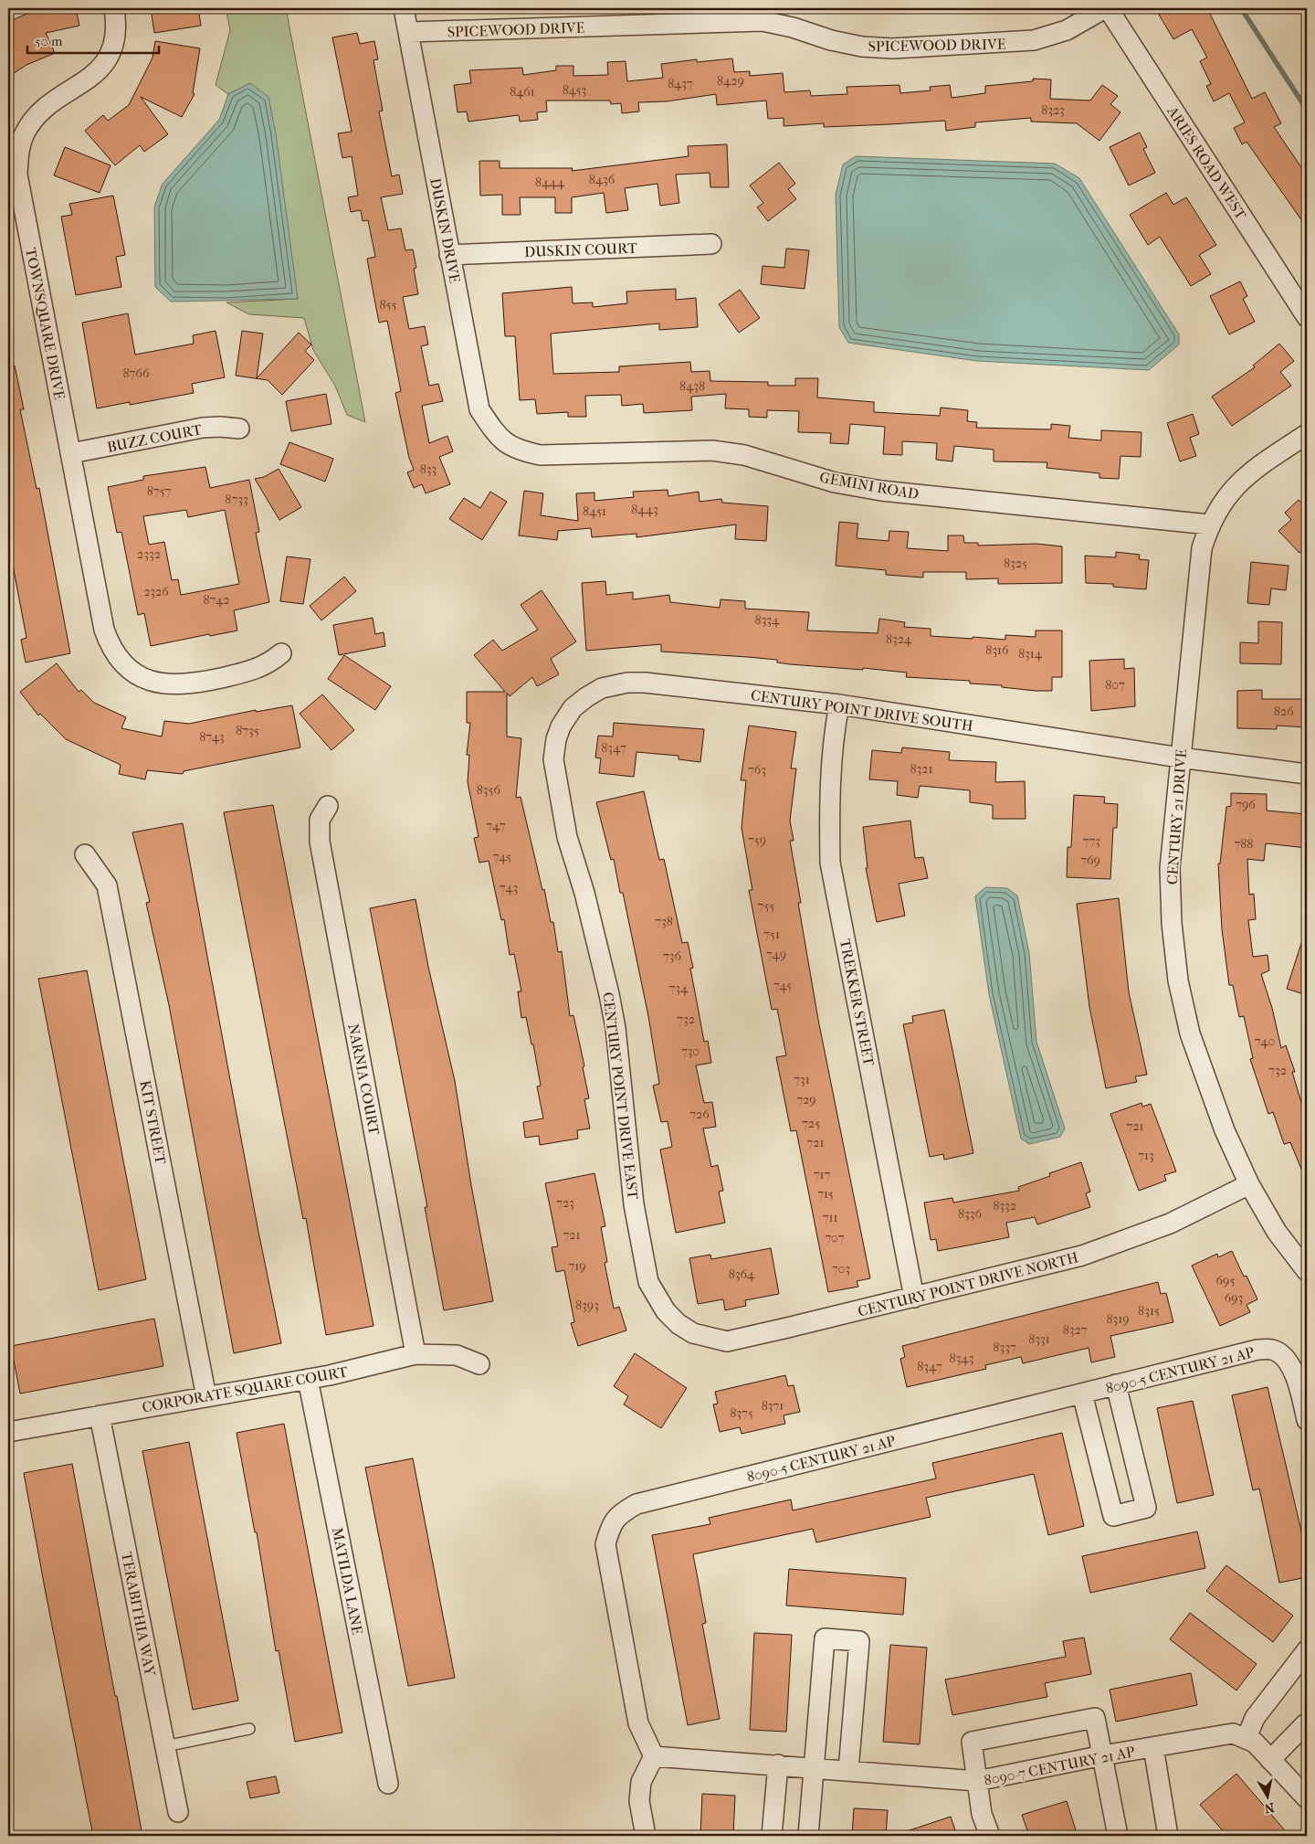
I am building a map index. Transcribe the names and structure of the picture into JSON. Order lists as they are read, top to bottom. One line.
{"streets":{"street":["SPICEWOOD DRIVE","ARIES ROAD WEST","DUSKIN DRIVE","DUSKIN COURT","TOWNSQUARE DRIVE","BUZZ COURT","GEMINI ROAD","CENTURY POINT DRIVE SOUTH","CENTURY 21 DRIVE","TREKKER STREET","NARNIA COURT","CENTURY POINT DRIVE EAST","KIT STREET","CENTURY POINT DRIVE NORTH","8090-5 CENTURY 21 AP","CORPORATE SQUARE COURT","MATILDA LANE","TERABITHIA WAY","8090-7 CENTURY 21 AP"]},"crossings":[["SPICEWOOD DRIVE","ARIES ROAD WEST"],["SPICEWOOD DRIVE","DUSKIN DRIVE"],["DUSKIN DRIVE","DUSKIN COURT"],["DUSKIN DRIVE","GEMINI ROAD"],["TOWNSQUARE DRIVE","BUZZ COURT"],["GEMINI ROAD","CENTURY 21 DRIVE"],["CENTURY POINT DRIVE SOUTH","CENTURY 21 DRIVE"],["CENTURY POINT DRIVE SOUTH","TREKKER STREET"],["CENTURY POINT DRIVE SOUTH","CENTURY POINT DRIVE EAST"],["CENTURY 21 DRIVE","CENTURY POINT DRIVE NORTH"],["TREKKER STREET","CENTURY POINT DRIVE NORTH"],["NARNIA COURT","CORPORATE SQUARE COURT"],["CENTURY POINT DRIVE EAST","CENTURY POINT DRIVE NORTH"],["KIT STREET","CORPORATE SQUARE COURT"],["8090-5 CENTURY 21 AP","8090-7 CENTURY 21 AP"],["CORPORATE SQUARE COURT","MATILDA LANE"],["CORPORATE SQUARE COURT","TERABITHIA WAY"]],"house_numbers":["8429","8437","8453","8461","8323","8436","8444","855","8766","8438","833","8757","8733","8443","8451","2332","8325","2326","8742","8334","8324","8316","8314","807","826","8735","8743","8347","8321","763","8356","796","747","759","773","788","745","769","743","755","738","751","749","736","745","734","732","740","730","732","731","729","726","725","721","721","713","717","715","723","8332","8336","711","721","707","719","703","8364","695","693","8393","8315","8319","8327","8331","8337","8343","8347","8371","8375"],"scale_bar":"50 m","north":"bottom"}
